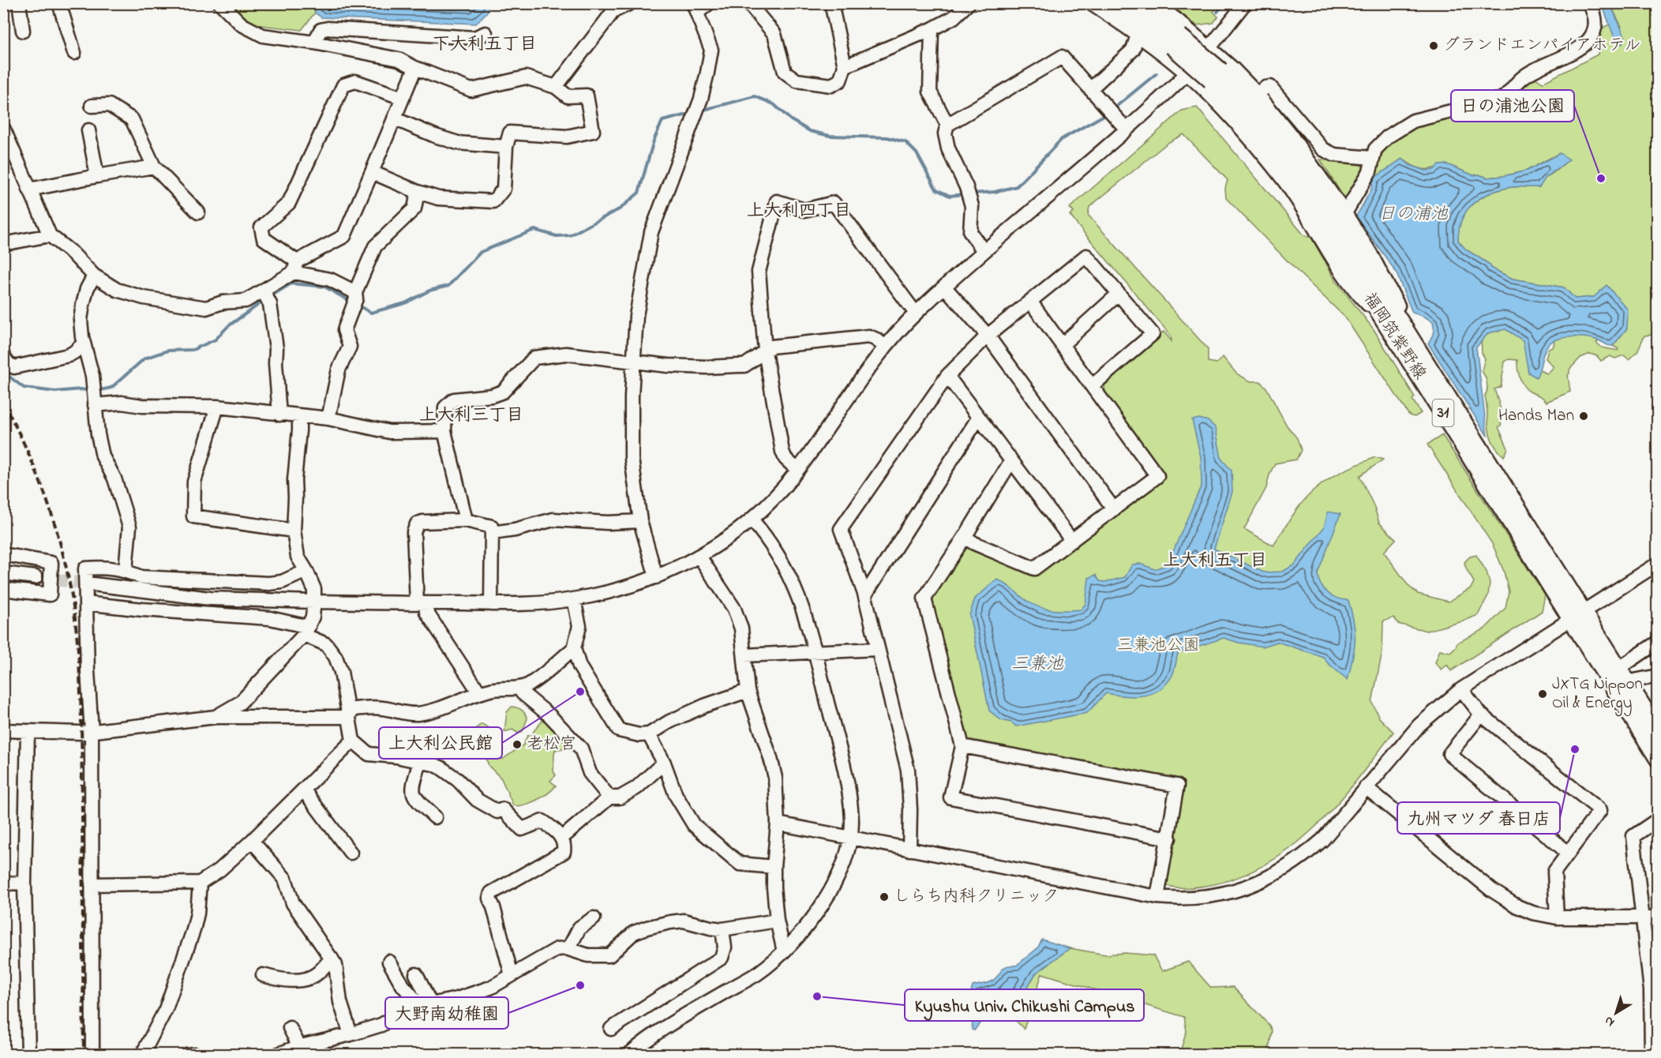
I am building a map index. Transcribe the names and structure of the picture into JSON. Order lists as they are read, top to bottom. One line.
{"streets":{"main road":["福岡筑紫野線","31"]},"districts":["下大利五丁目","上大利四丁目","上大利三丁目","上大利五丁目"],"water":["日の浦池","三兼池"],"parks":["三兼池公園"],"places":["グランドエンパイアホテル","日の浦池公園","Hands Man","上大利公民館","JXTG Nippon Oil & Energy","老松宮","九州マツダ 春日店","しらち内科クリニック","大野南幼稚園","Kyushu Univ. Chikushi Campus"],"north":"bottom left"}
